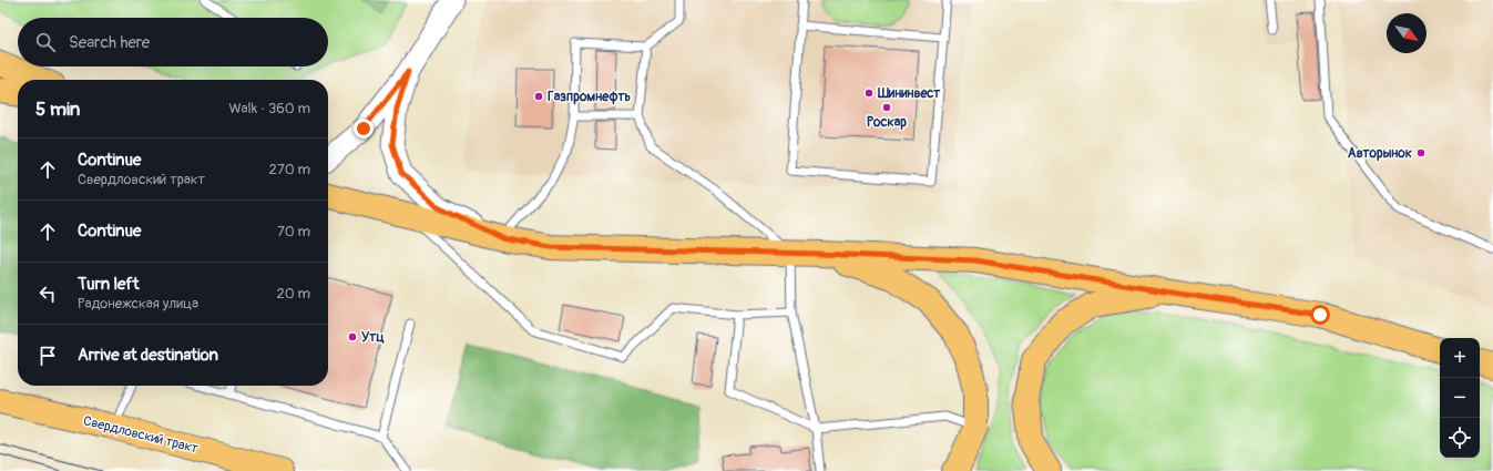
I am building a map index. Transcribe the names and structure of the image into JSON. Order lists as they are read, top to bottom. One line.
{"streets":{"main road":["Свердловский тракт"]},"places":["Шининвест","Газпромнефть","Роскар","Авторынок","Утц"],"north":"bottom right","page":{"search":"Search here","heading":["5 min","Walk · 360 m"],"list":[["Continue","Свердловский тракт","270 m"],["Continue","70 m"],["Turn left","Радонежская улица","20 m"],"Arrive at destination"],"map_buttons":["+","−"]}}
